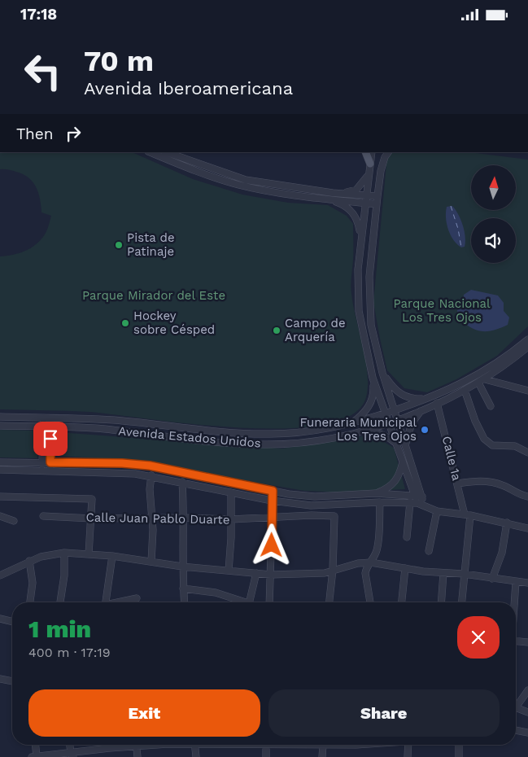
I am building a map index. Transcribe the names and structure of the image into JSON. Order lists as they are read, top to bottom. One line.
{"streets":{"street":["Avenida Estados Unidos","Calle 1a","Calle Juan Pablo Duarte"]},"crossings":[["Avenida Estados Unidos","Calle 1a"]],"parks":["Parque Mirador del Este","Parque Nacional Los Tres Ojos"],"places":["Pista de Patinaje","Hockey sobre Césped","Campo de Arquería","Funeraria Municipal Los Tres Ojos"],"north":"top","page":{"status":"17:18","turn":["70 m","Avenida Iberoamericana"],"then":"Then","heading":["1 min","400 m · 17:19"],"buttons":["Exit","Share"]}}
